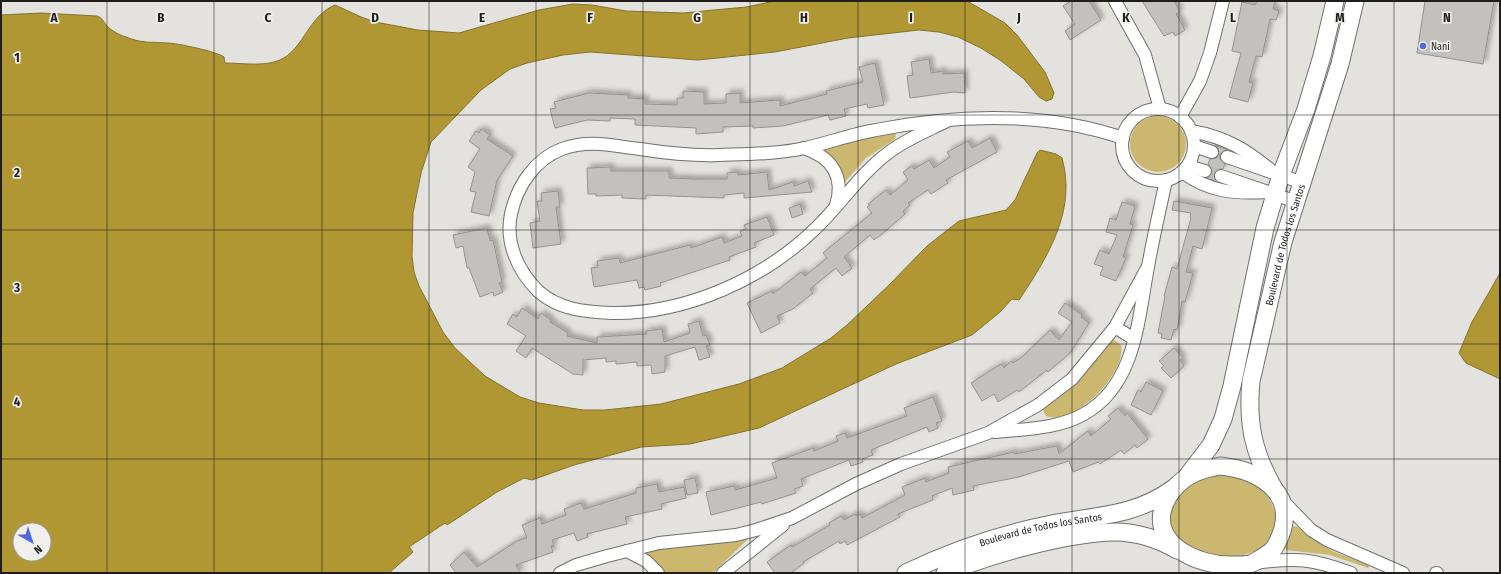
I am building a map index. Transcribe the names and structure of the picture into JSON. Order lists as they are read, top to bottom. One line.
{"streets":{"street":["Boulevard de Todos los Santos"]},"places":["Nani"],"north":"bottom right","grid":{"columns":["A","B","C","D","E","F","G","H","I","J","K","L","M","N"],"rows":["1","2","3","4"]}}
